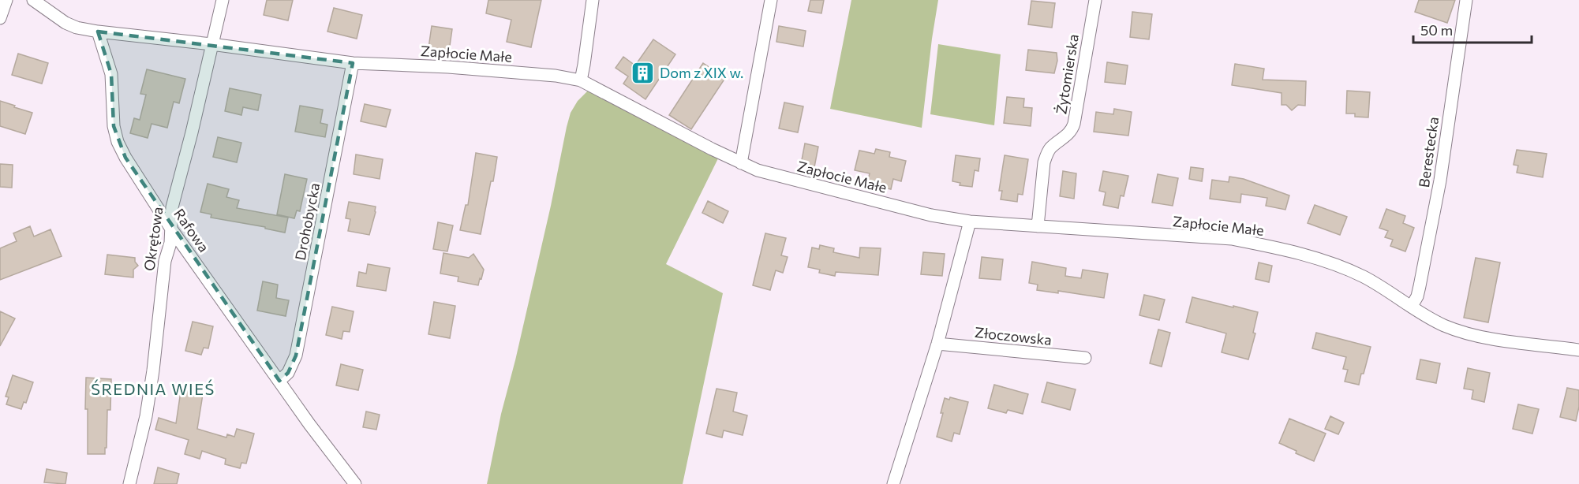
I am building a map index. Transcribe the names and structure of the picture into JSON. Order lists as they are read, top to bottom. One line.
{"streets":{"street":["Zapłocie Małe","Żytomierska","Berestecka","Drohobycka","Rafowa","Okrętowa","Złoczowska"]},"crossings":[["Zapłocie Małe","Żytomierska"],["Zapłocie Małe","Berestecka"],["Zapłocie Małe","Drohobycka"],["Zapłocie Małe","Rafowa"],["Zapłocie Małe","Okrętowa"],["Drohobycka","Rafowa"],["Rafowa","Okrętowa"]],"districts":["ŚREDNIA WIEŚ"],"places":{"building":["Dom z XIX w."]},"scale_bar":"50 m"}
